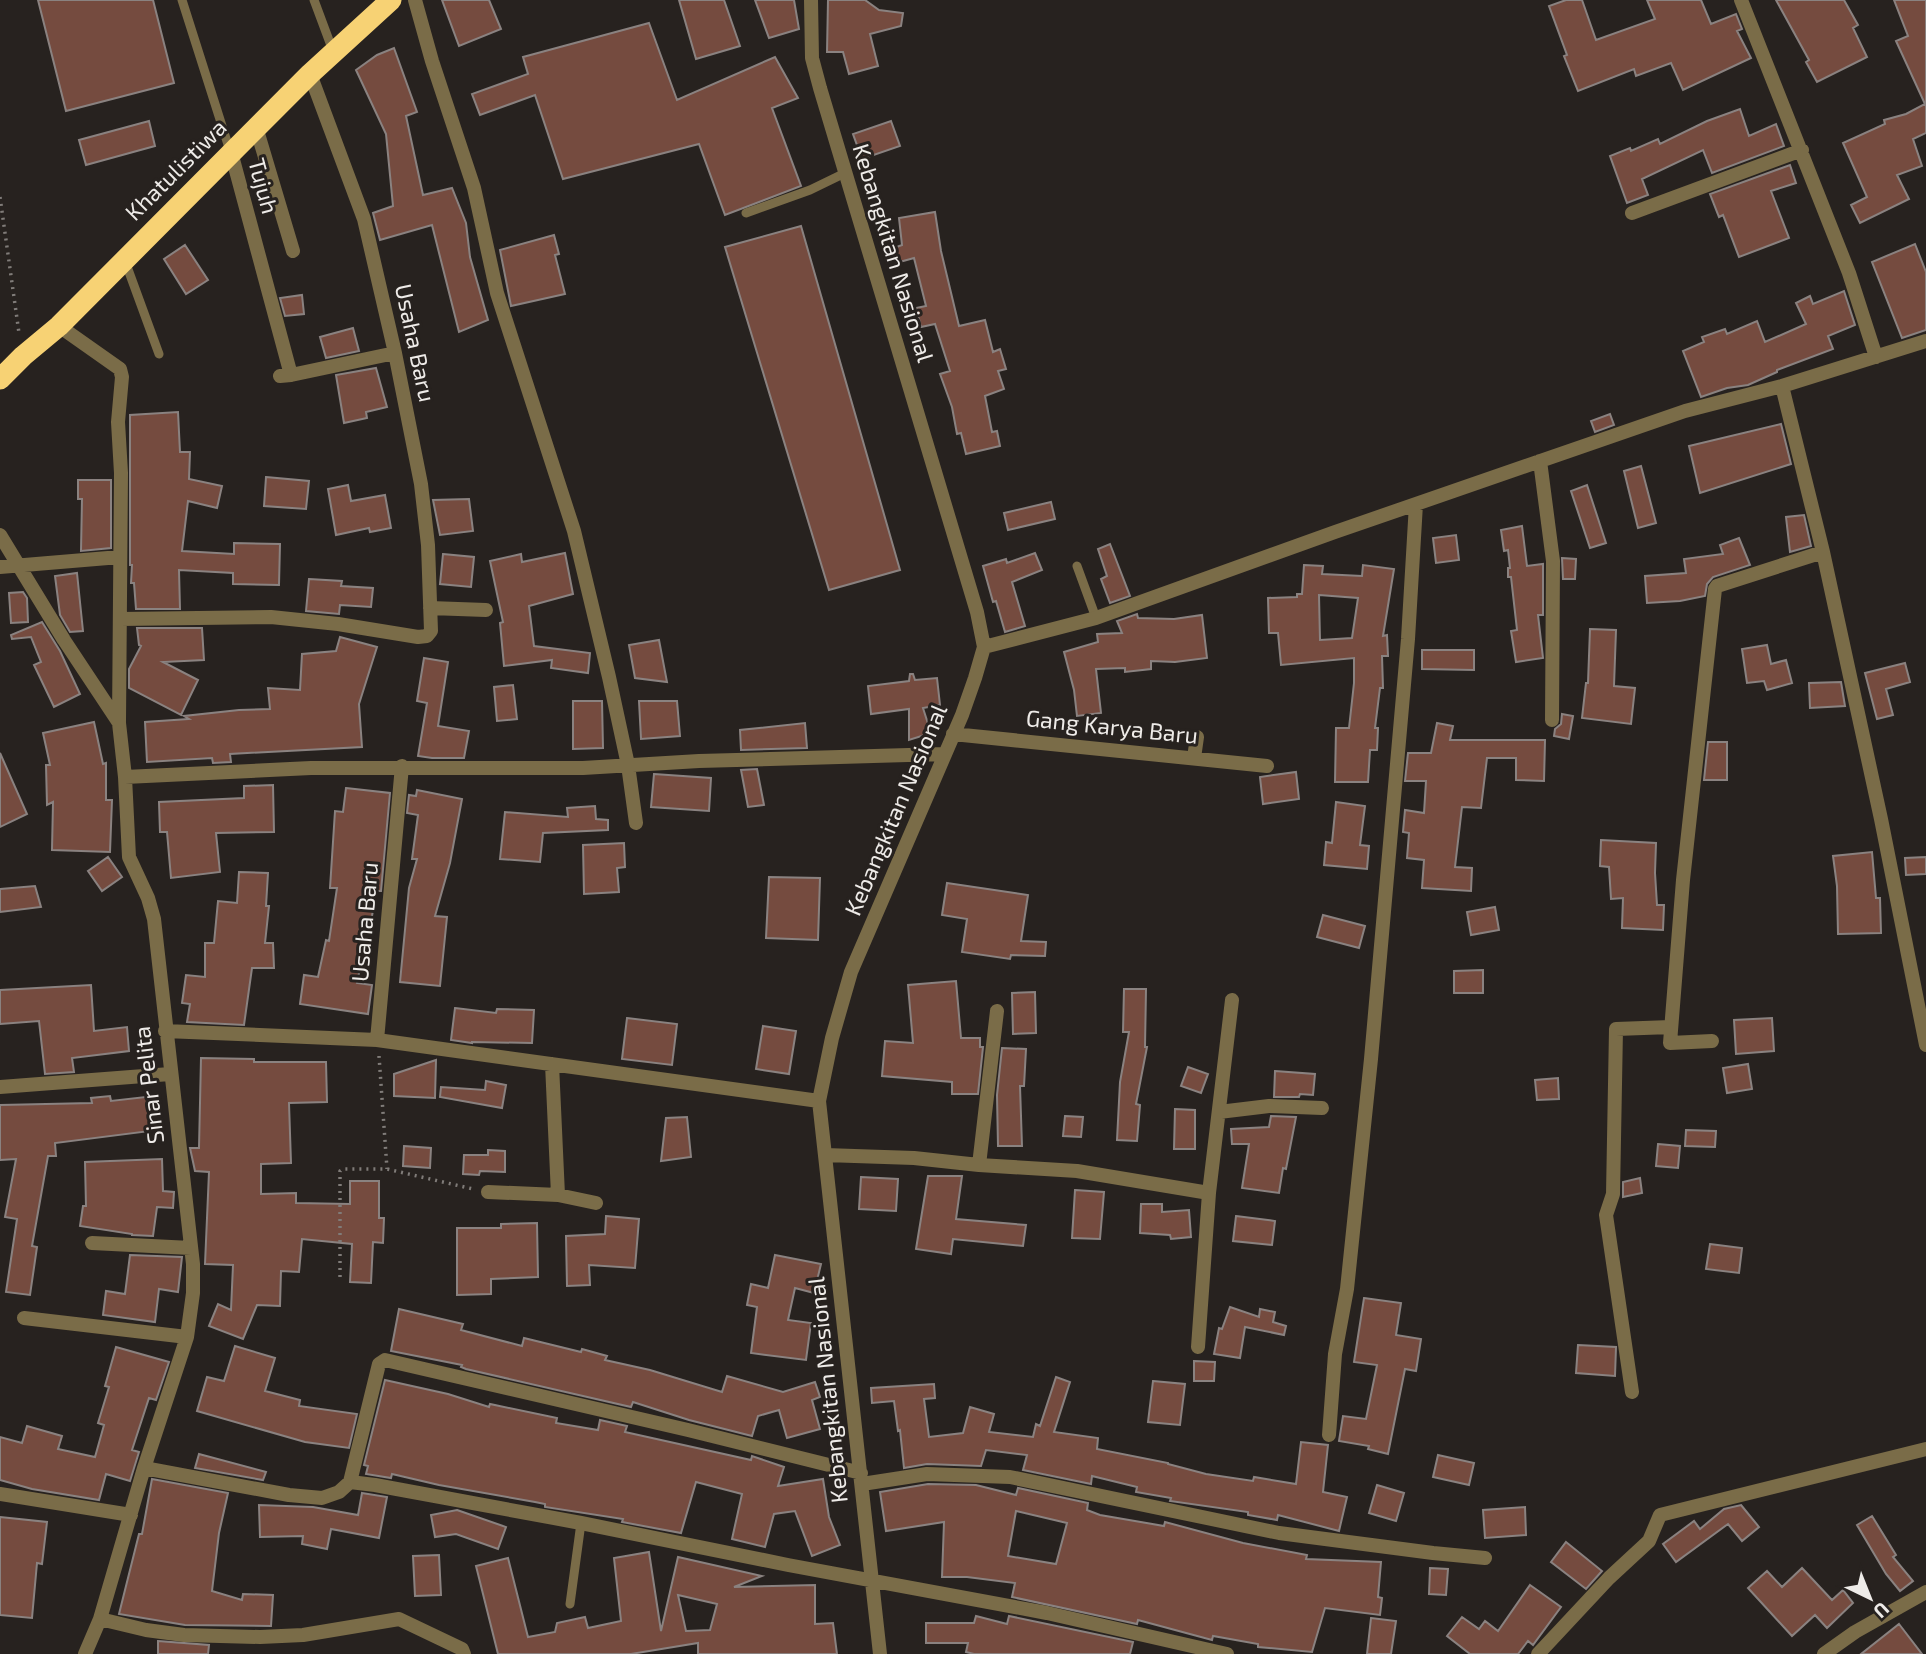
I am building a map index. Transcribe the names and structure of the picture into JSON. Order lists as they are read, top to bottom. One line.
{"streets":{"highway":["Khatulistiwa"],"street":["Tujuh","Kebangkitan Nasional","Usaha Baru","Gang Karya Baru","Sinar Pelita"]},"crossings":[["Khatulistiwa","Tujuh"],["Khatulistiwa","Usaha Baru"],["Tujuh","Usaha Baru"],["Kebangkitan Nasional","Gang Karya Baru"]],"north":"bottom right"}
